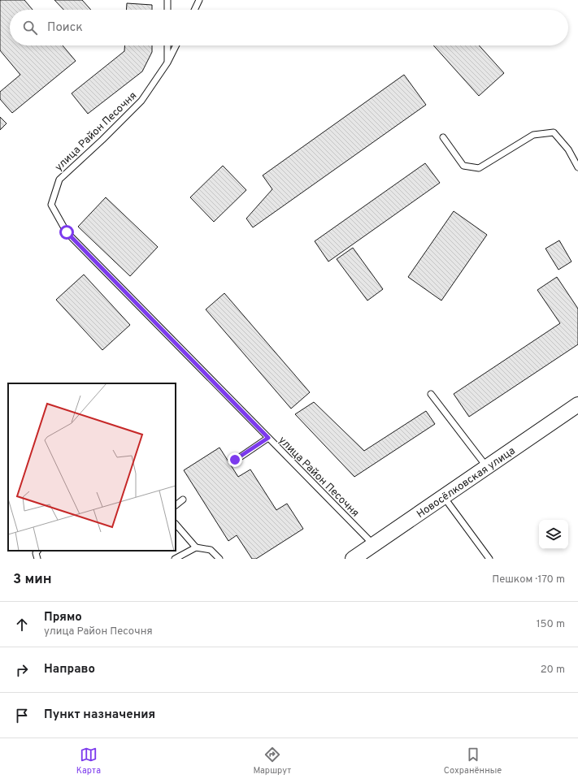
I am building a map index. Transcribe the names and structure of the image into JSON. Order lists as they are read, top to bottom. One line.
{"streets":{"street":["Новосёлковская улица"],"lane":["улица Район Песочня"]},"crossings":[["улица Район Песочня","Новосёлковская улица"]],"page":{"search":"Поиск","heading":["3 мин","Пешком · 170 m"],"list":[["Прямо","улица Район Песочня","150 m"],["Направо","20 m"],"Пункт назначения"],"nav":["Карта","Маршрут","Сохранённые"]}}
